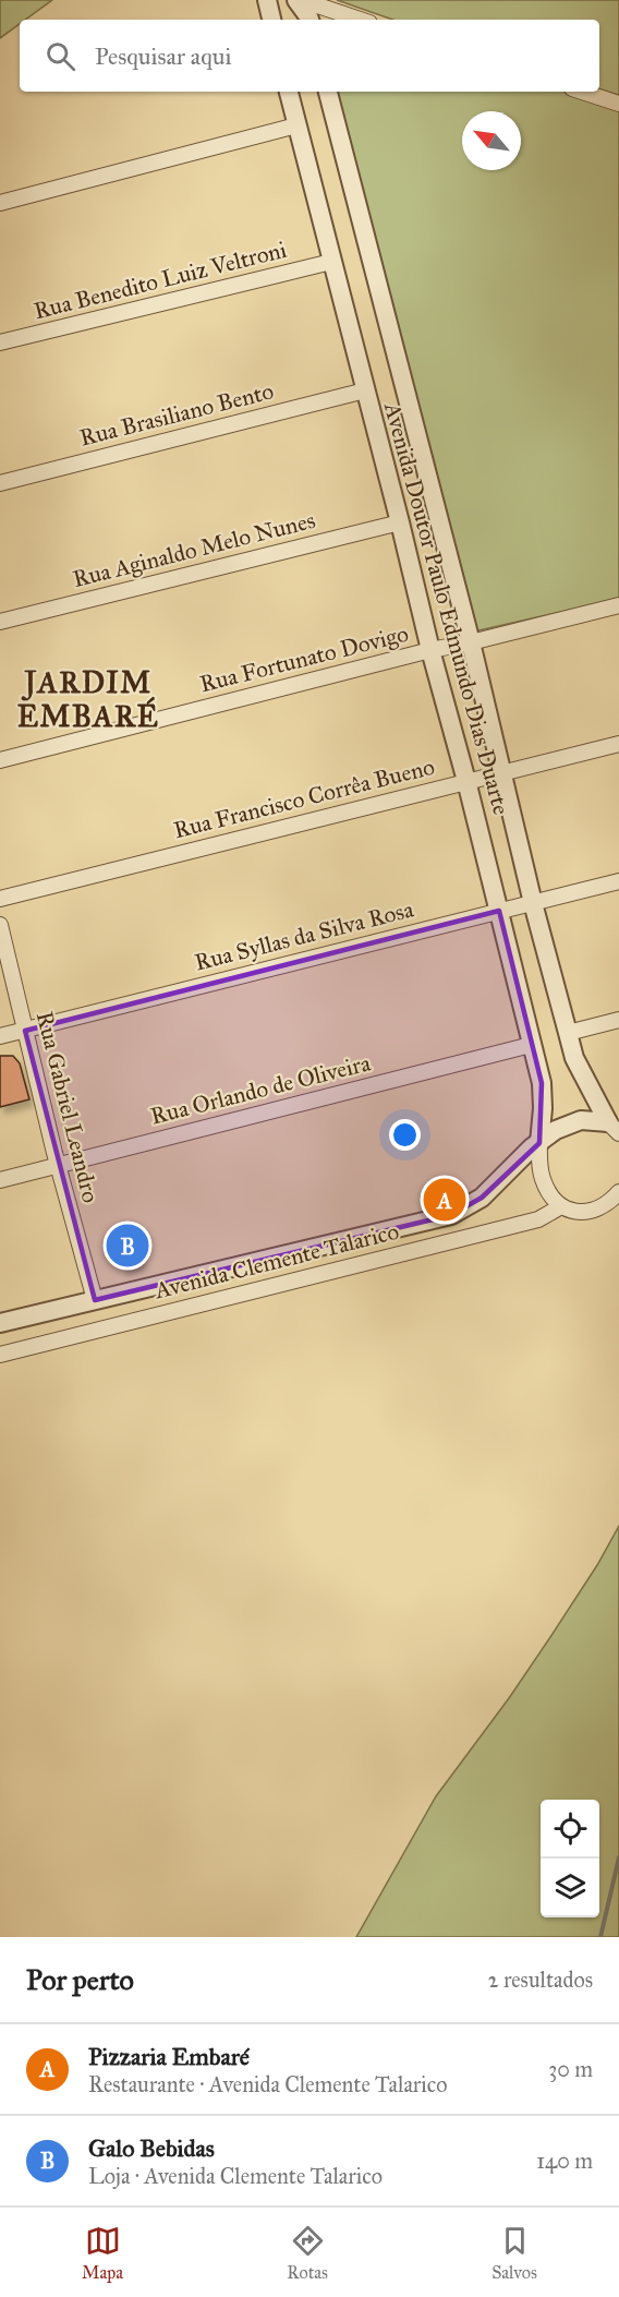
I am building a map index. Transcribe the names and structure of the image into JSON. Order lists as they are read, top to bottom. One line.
{"streets":{"street":["Rua Benedito Luiz Veltroni","Rua Brasiliano Bento","Rua Aginaldo Melo Nunes","Avenida Doutor Paulo Edmundo Dias Duarte","Rua Fortunato Dovigo","Rua Francisco Corrêa Bueno","Rua Syllas da Silva Rosa","Rua Orlando de Oliveira","Rua Gabriel Leandro","Avenida Clemente Talarico"]},"crossings":[["Rua Benedito Luiz Veltroni","Avenida Doutor Paulo Edmundo Dias Duarte"],["Rua Brasiliano Bento","Avenida Doutor Paulo Edmundo Dias Duarte"],["Rua Aginaldo Melo Nunes","Avenida Doutor Paulo Edmundo Dias Duarte"],["Avenida Doutor Paulo Edmundo Dias Duarte","Rua Fortunato Dovigo"],["Avenida Doutor Paulo Edmundo Dias Duarte","Rua Francisco Corrêa Bueno"],["Avenida Doutor Paulo Edmundo Dias Duarte","Rua Syllas da Silva Rosa"],["Avenida Doutor Paulo Edmundo Dias Duarte","Rua Orlando de Oliveira"],["Avenida Doutor Paulo Edmundo Dias Duarte","Avenida Clemente Talarico"],["Rua Syllas da Silva Rosa","Rua Gabriel Leandro"],["Rua Orlando de Oliveira","Rua Gabriel Leandro"],["Rua Gabriel Leandro","Avenida Clemente Talarico"]],"districts":["JARDIM EMBARÉ"],"north":"top left","page":{"search":"Pesquisar aqui","pins":["A","B"],"heading":["Por perto","2 resultados"],"list":[{"mark":"A","name":"Pizzaria Embaré","note":"Restaurante · Avenida Clemente Talarico","value":"30 m"},{"mark":"B","name":"Galo Bebidas","note":"Loja · Avenida Clemente Talarico","value":"140 m"}],"nav":["Mapa","Rotas","Salvos"]}}
